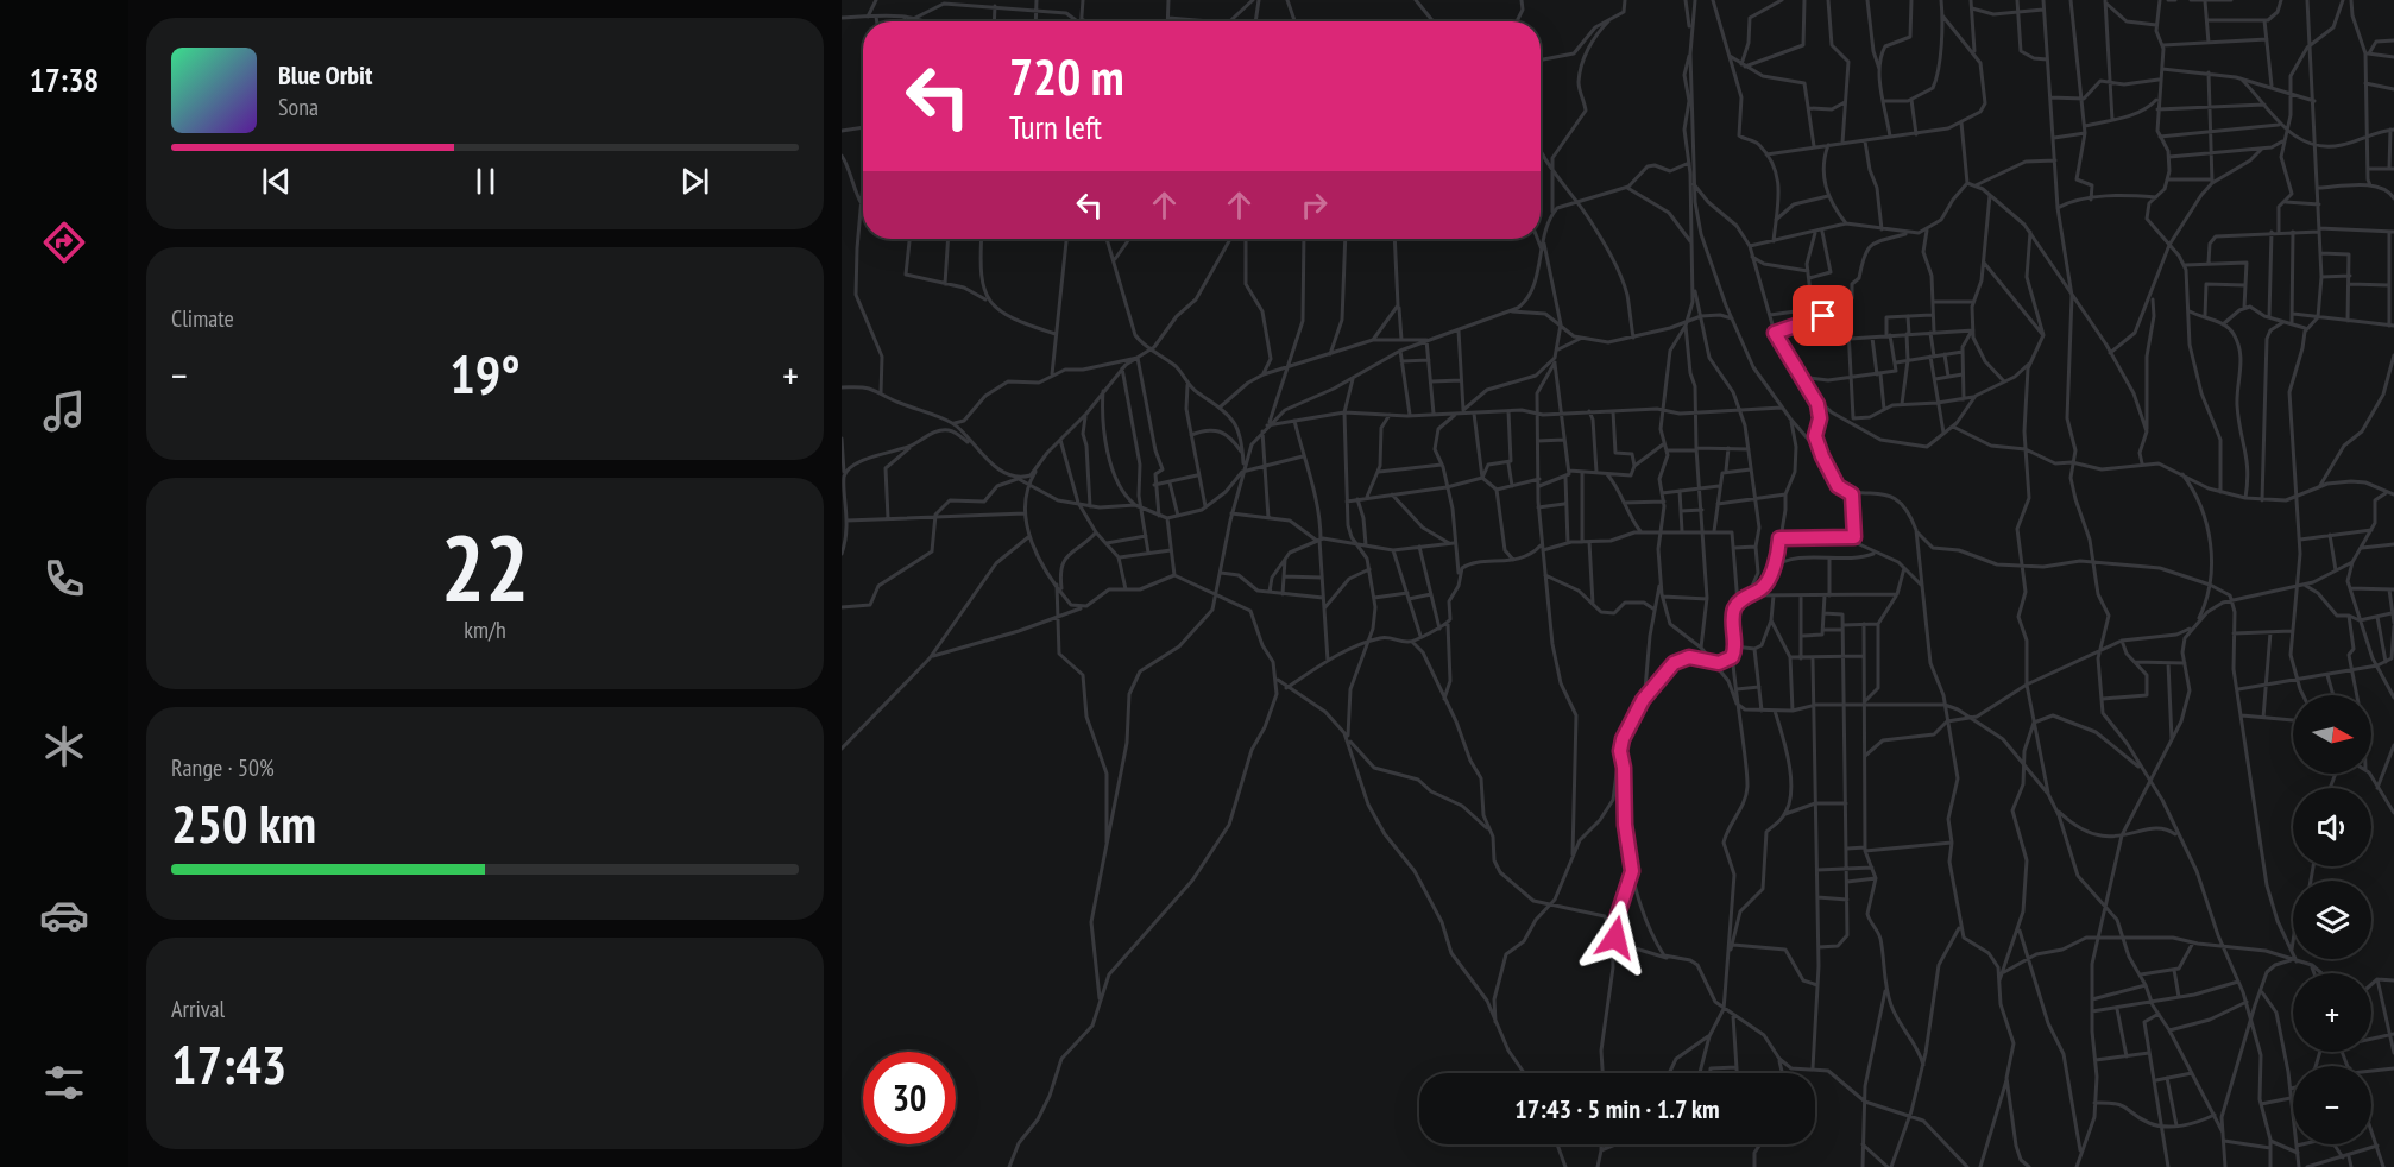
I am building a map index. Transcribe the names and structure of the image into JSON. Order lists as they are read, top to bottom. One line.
{"north":"right","page":{"tabs":"17:38","turn":["720 m","Turn left"],"song":["Blue Orbit","Sona"],"tile":["Climate",["22","km/h"],["Range · 50%","250 km"],["Arrival","17:43"]],"heat":["−","19°","+"],"map_buttons":["+","−"],"limit":"30","trip":"17:43 · 5 min · 1.7 km"}}
